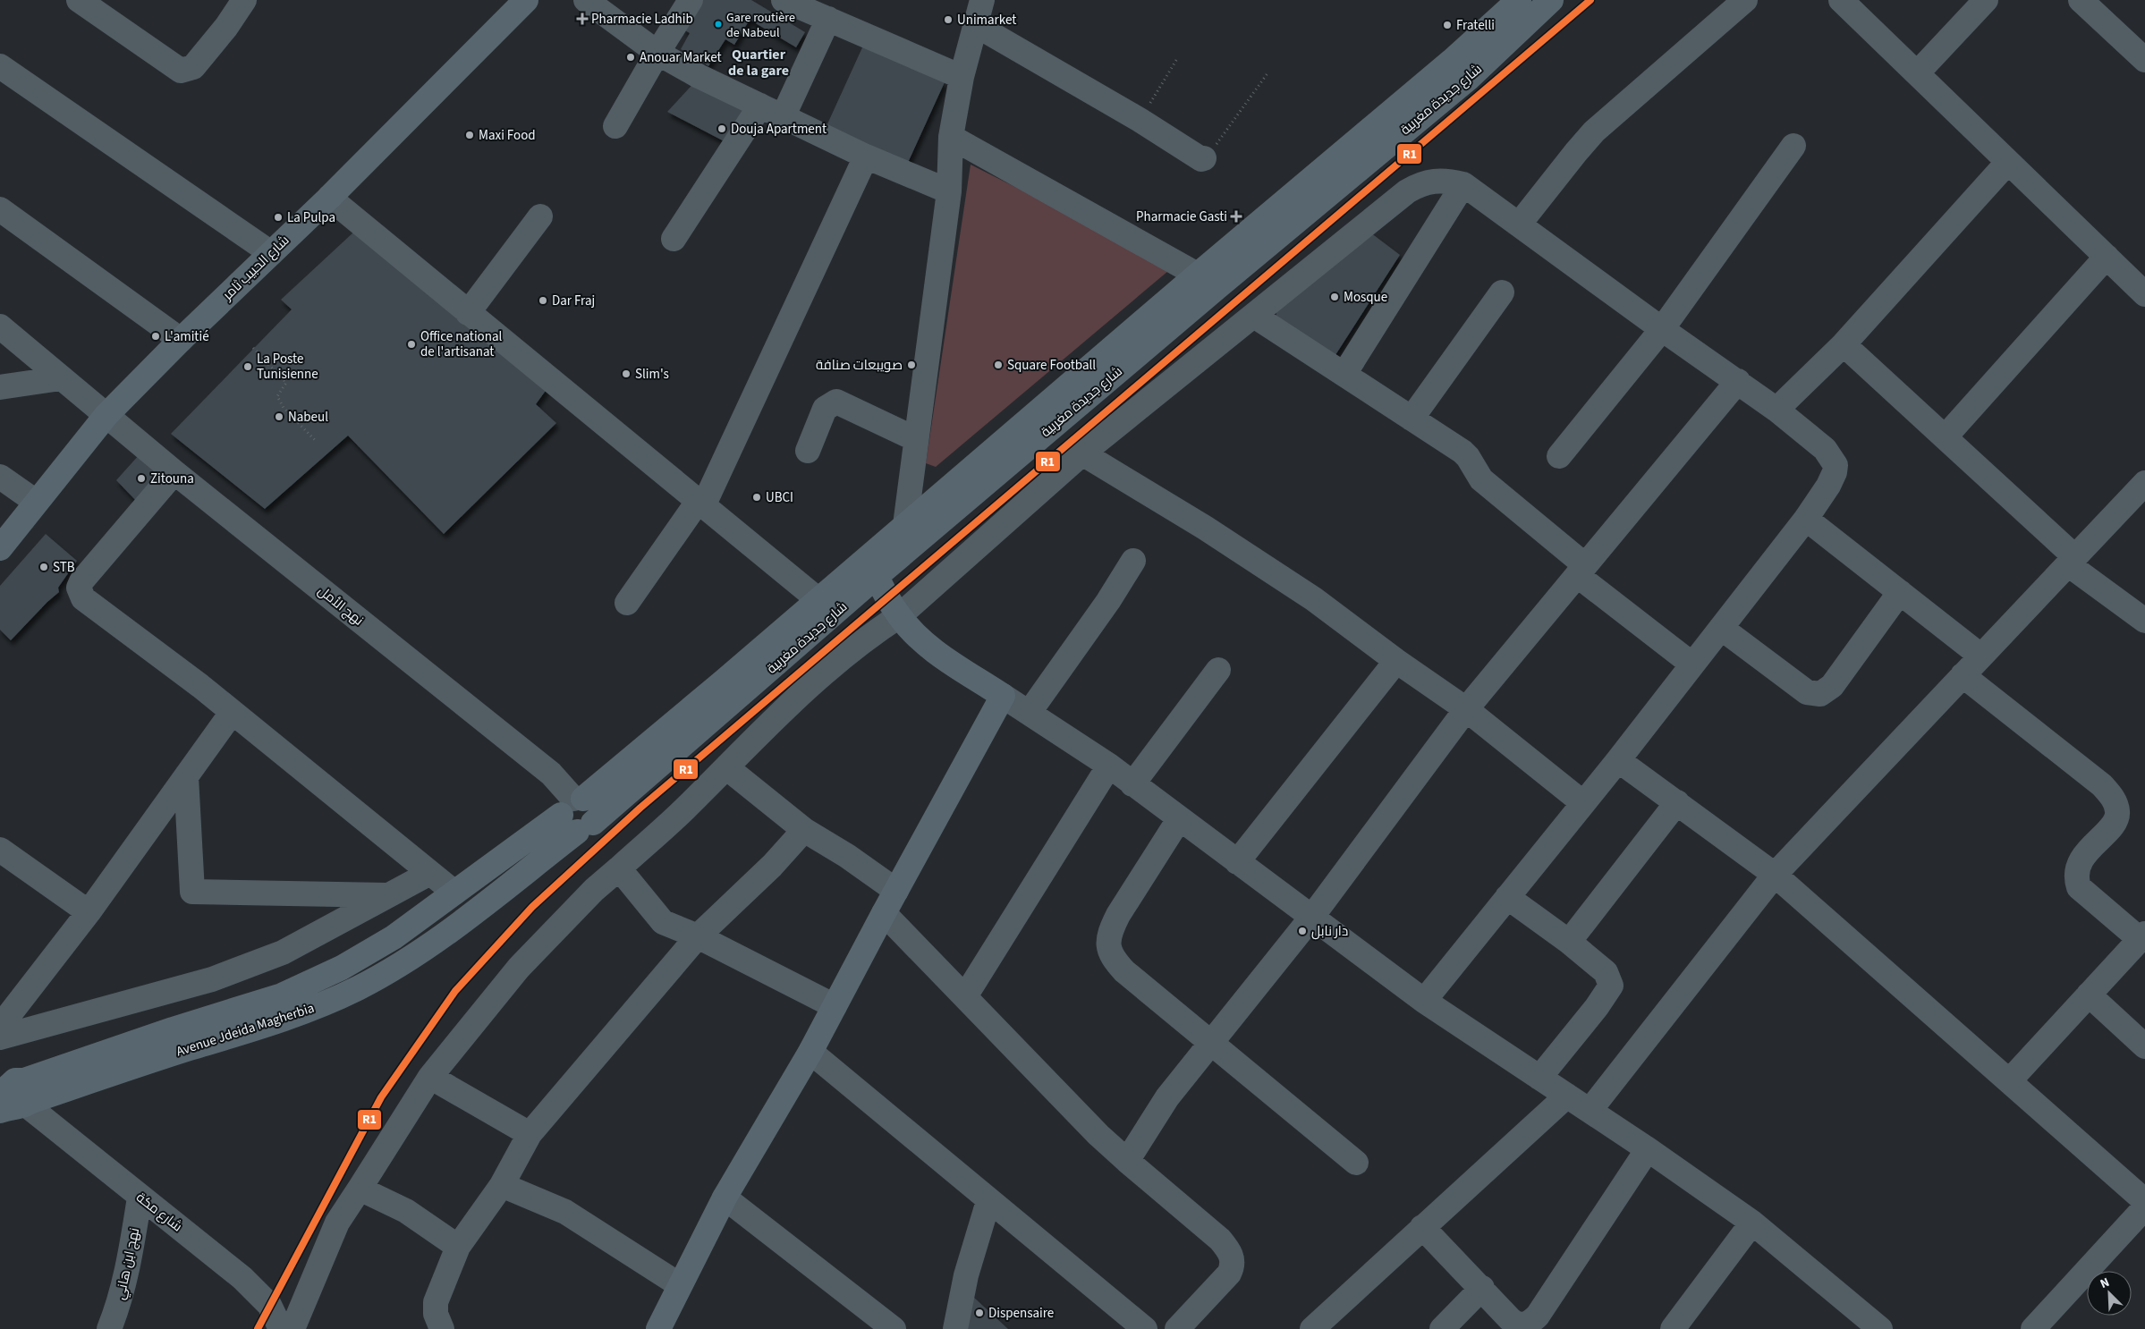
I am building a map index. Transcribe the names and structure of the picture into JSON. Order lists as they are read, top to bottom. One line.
{"streets":{"main road":["شارع جديدة مغربية","شارع الحبيب ثامر","Avenue Jdeida Magherbia"],"street":["نهج الأمل","شارع مكة","نهج ابن هاني"]},"crossings":[["شارع جديدة مغربية","نهج الأمل"],["شارع جديدة مغربية","Avenue Jdeida Magherbia"],["شارع الحبيب ثامر","نهج الأمل"],["نهج الأمل","Avenue Jdeida Magherbia"],["Avenue Jdeida Magherbia","شارع مكة"],["شارع مكة","نهج ابن هاني"]],"districts":["Quartier de la gare"],"places":{"health":["Pharmacie Ladhib","Pharmacie Gasti"],"other":["Unimarket","Gare routière de Nabeul","Fratelli","Anouar Market","Douja Apartment","Maxi Food","La Pulpa","Mosque","Dar Fraj","L'amitié","Office national de l'artisanat","صويبعات صنافة","Square Football","La Poste Tunisienne","Slim's","Nabeul","Zitouna","UBCI","STB","دار نابل","Dispensaire"]},"lines":["transit line R1"],"north":"top left"}
